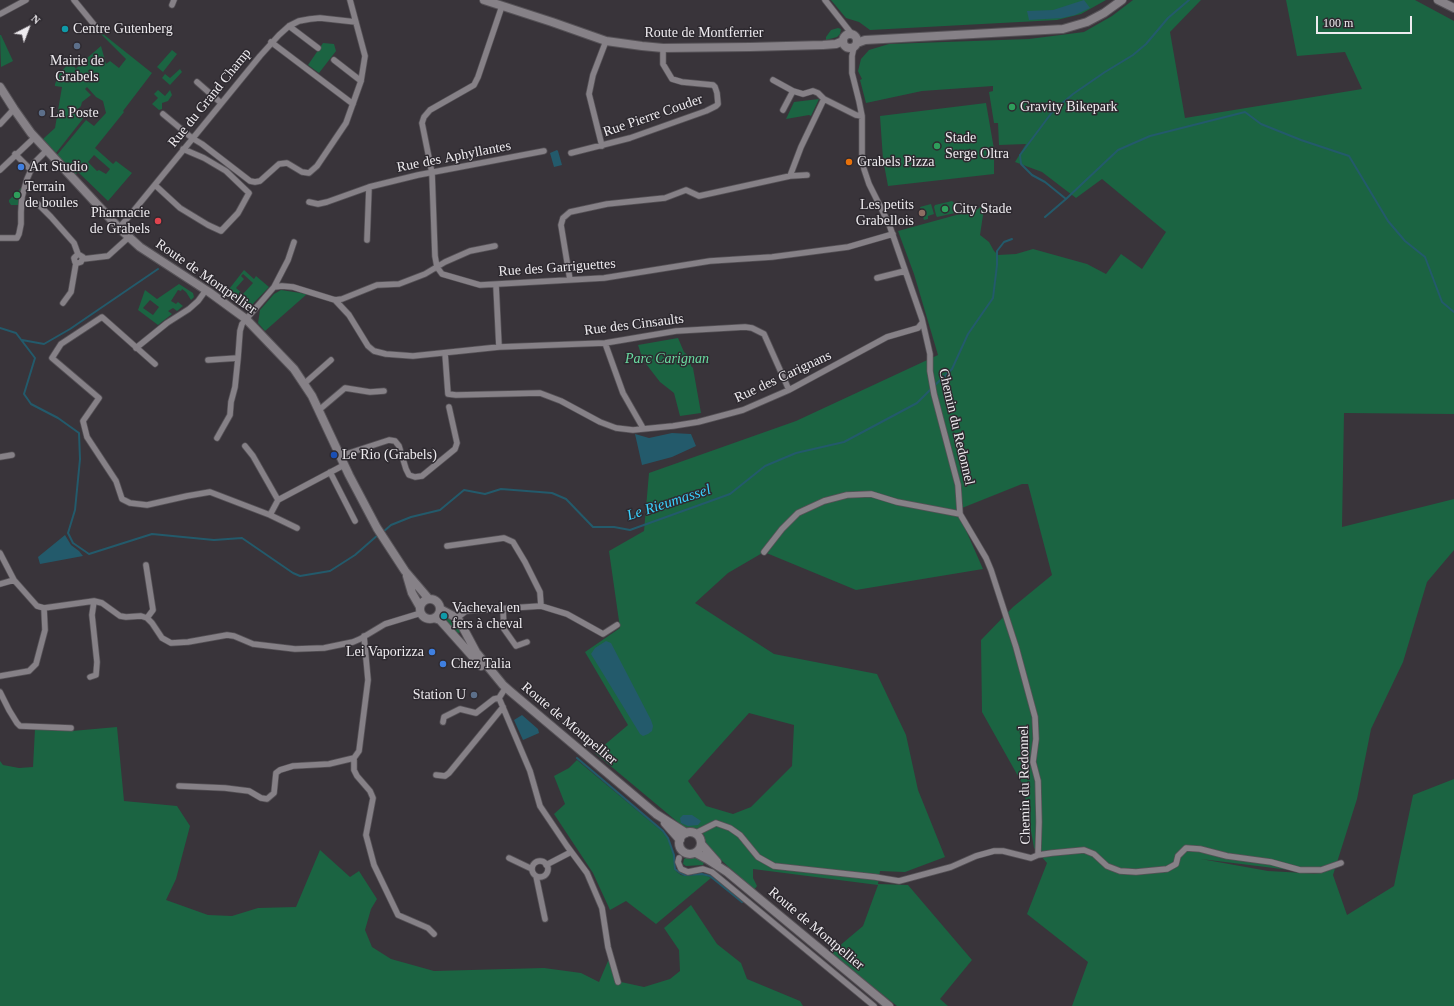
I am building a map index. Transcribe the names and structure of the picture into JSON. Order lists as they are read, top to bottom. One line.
{"streets":{"street":["Route de Montferrier","Rue du Grand Champ","Rue Pierre Couder","Rue des Aphyllantes","Rue des Garriguettes","Route de Montpellier","Rue des Cinsaults","Rue des Carignans","Chemin du Redonnel"]},"crossings":[["Route de Montferrier","Rue Pierre Couder"],["Route de Montferrier","Chemin du Redonnel"],["Rue du Grand Champ","Route de Montpellier"],["Rue des Garriguettes","Chemin du Redonnel"],["Route de Montpellier","Chemin du Redonnel"],["Rue des Cinsaults","Rue des Carignans"],["Rue des Carignans","Chemin du Redonnel"]],"water":["Le Rieumassel"],"parks":["Parc Carignan"],"places":["Centre Gutenberg","Mairie de Grabels","Gravity Bikepark","La Poste","Stade Serge Oltra","Grabels Pizza","Art Studio","Terrain de boules","City Stade","Les petits Grabellois","Pharmacie de Grabels","Le Rio (Grabels)","Vacheval en fers à cheval","Lei Vaporizza","Chez Talia","Station U"],"scale_bar":"100 m","north":"top right"}
